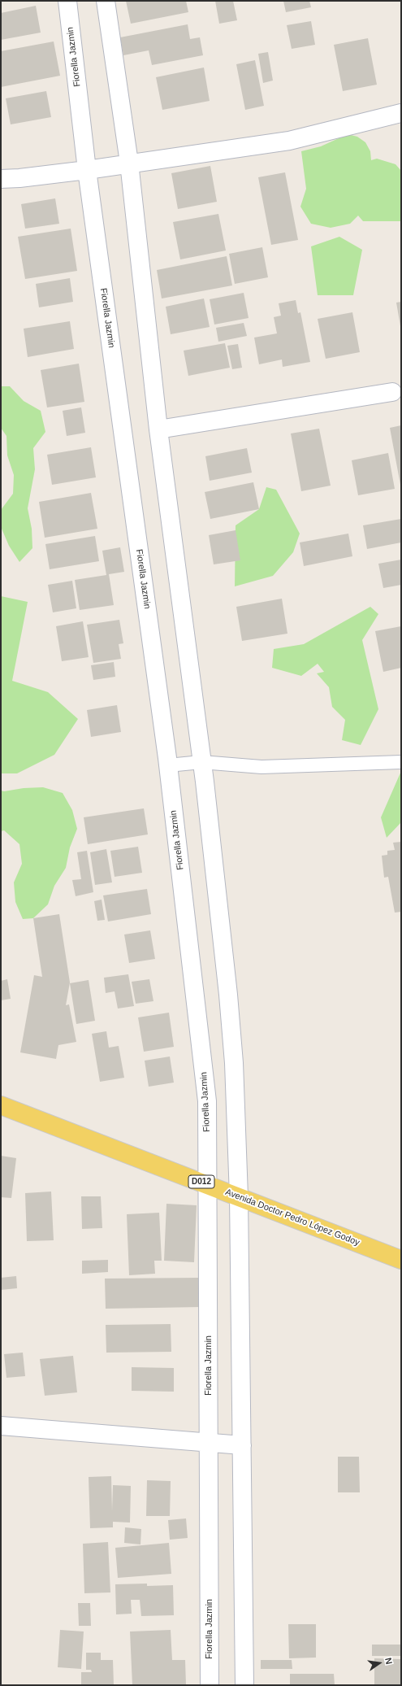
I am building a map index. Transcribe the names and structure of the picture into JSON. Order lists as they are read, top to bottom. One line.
{"streets":{"main road":["D012","Avenida Doctor Pedro López Godoy"],"street":["Fiorella Jazmin"]},"crossings":[["Fiorella Jazmin","Avenida Doctor Pedro López Godoy"]],"north":"right"}
